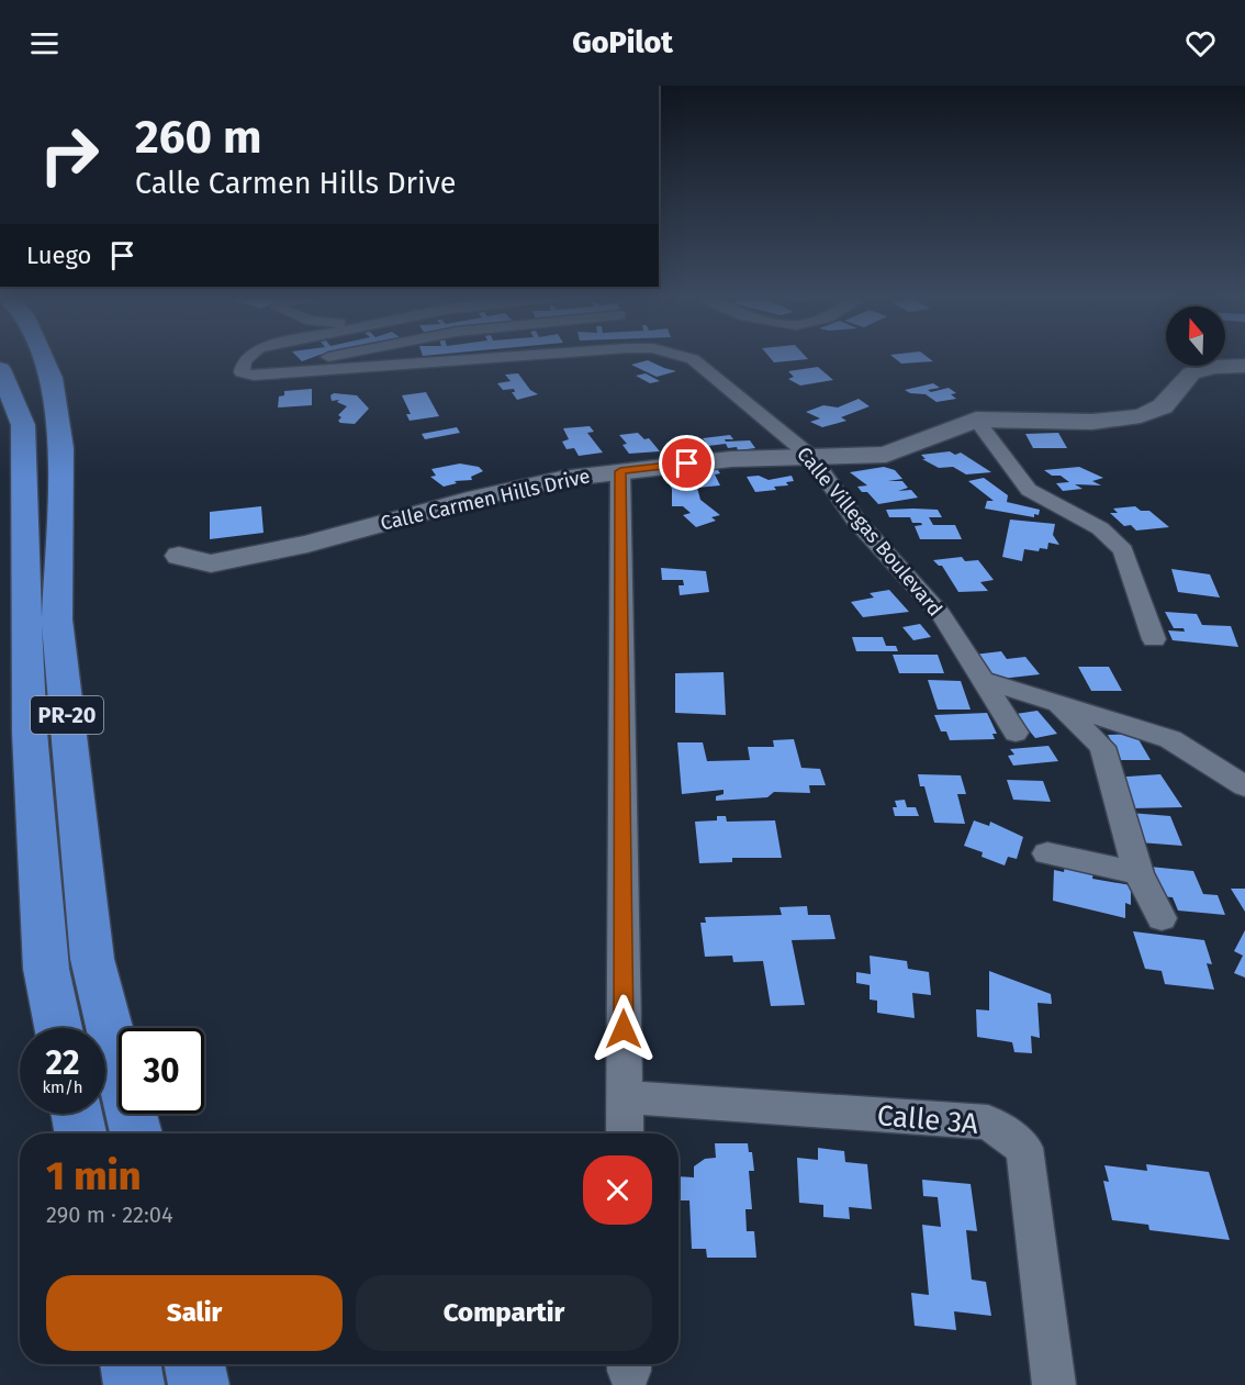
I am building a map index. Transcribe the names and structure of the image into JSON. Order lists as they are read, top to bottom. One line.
{"streets":{"highway":["PR-20"],"street":["Calle Carmen Hills Drive","Calle Villegas Boulevard","Calle 3A"]},"crossings":[["Calle Carmen Hills Drive","Calle Villegas Boulevard"]],"north":"top","page":{"header":"GoPilot","turn":["260 m","Calle Carmen Hills Drive"],"then":"Luego","speed":"22 km/h","limit":"30","heading":["1 min","290 m · 22:04"],"buttons":["Salir","Compartir"]}}
